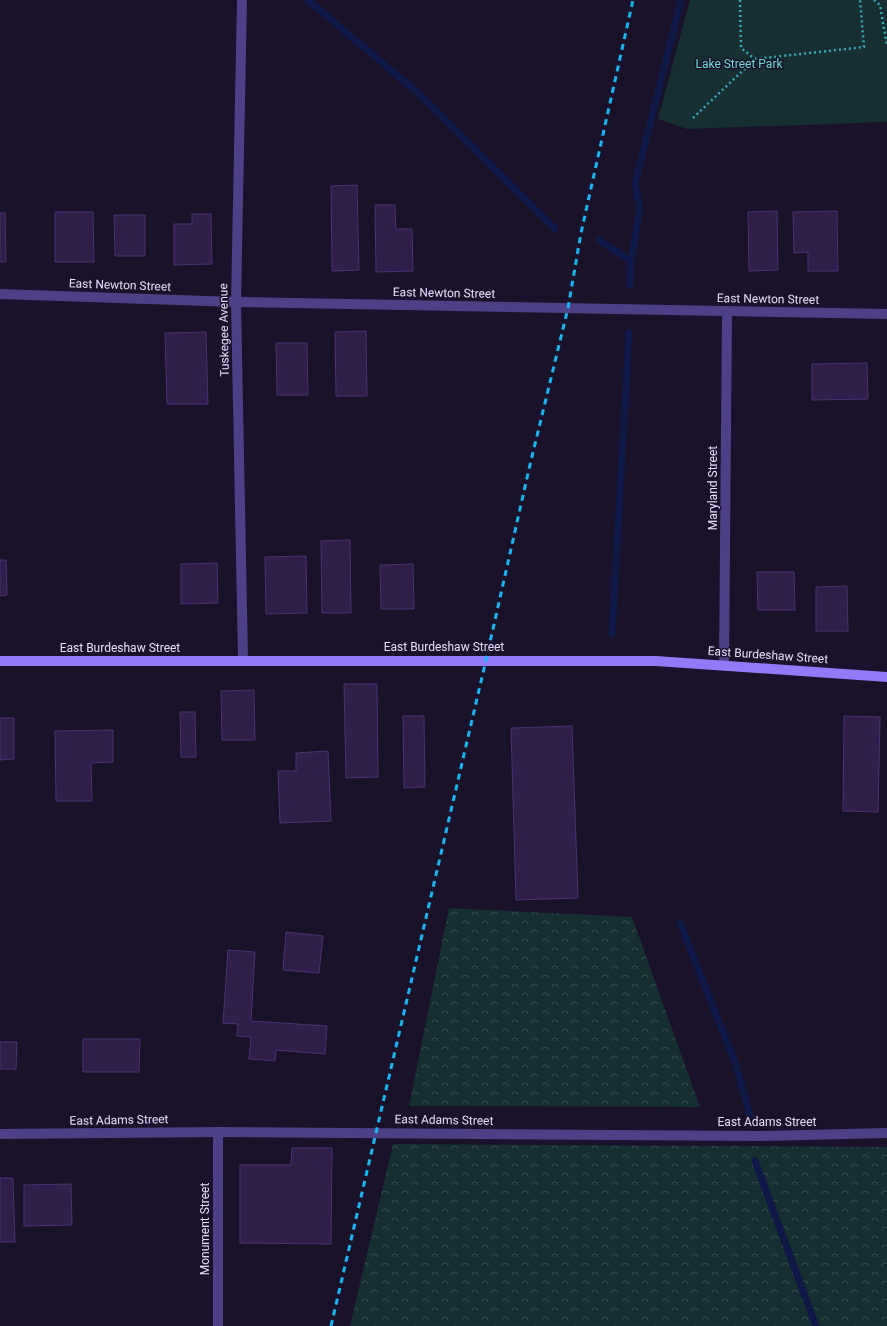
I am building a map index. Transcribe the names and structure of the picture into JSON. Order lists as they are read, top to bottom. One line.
{"streets":{"street":["East Newton Street","Tuskegee Avenue","Maryland Street","East Burdeshaw Street","East Adams Street","Monument Street"]},"crossings":[["East Newton Street","Tuskegee Avenue"],["East Newton Street","Maryland Street"],["Tuskegee Avenue","East Burdeshaw Street"],["Maryland Street","East Burdeshaw Street"],["East Adams Street","Monument Street"]],"parks":["Lake Street Park"]}
